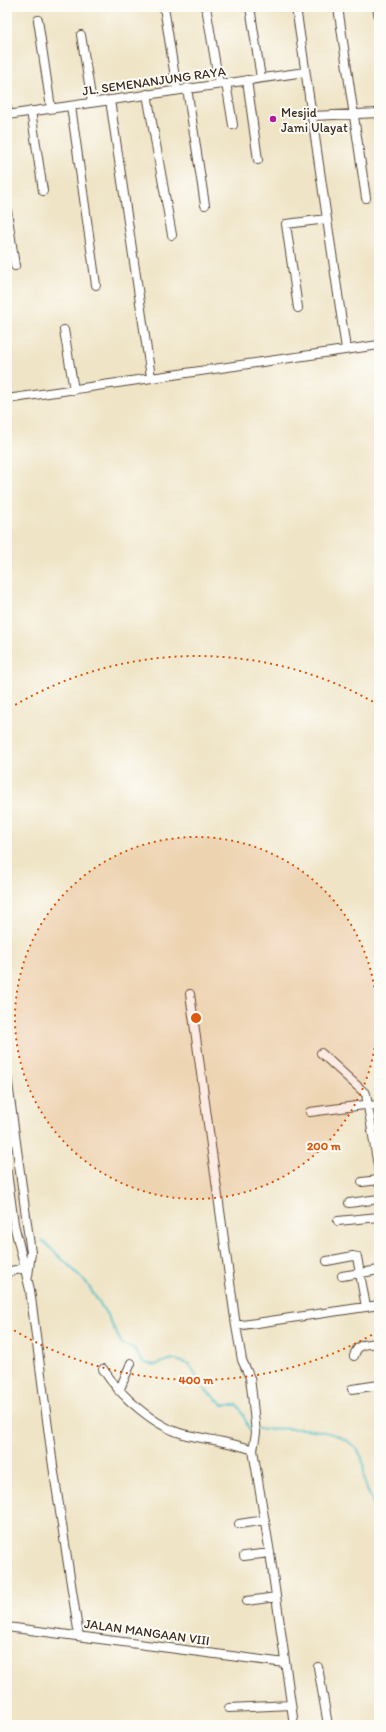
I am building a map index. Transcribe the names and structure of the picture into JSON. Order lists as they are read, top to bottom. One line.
{"streets":{"street":["JL. SEMENANJUNG RAYA","JALAN MANGAAN VIII"]},"places":["Mesjid Jami Ulayat"],"rings":["200 m","400 m"]}
